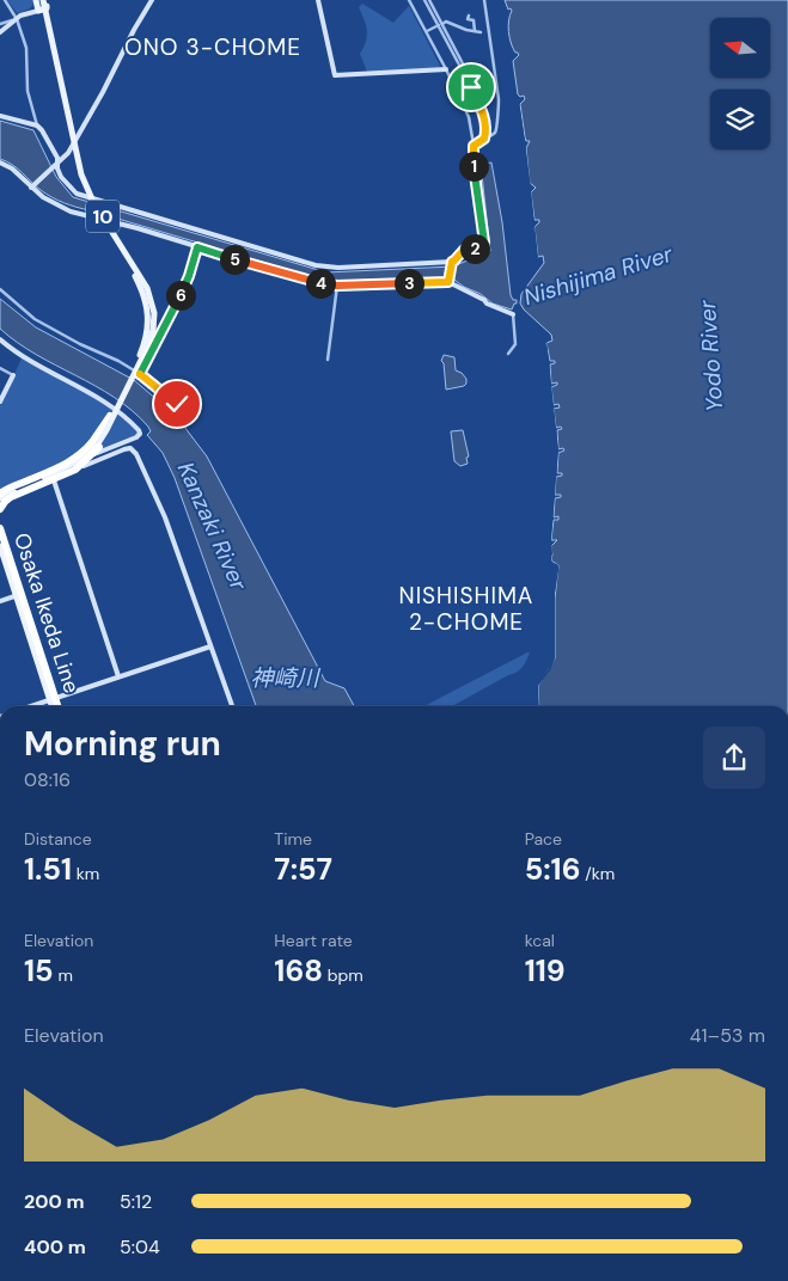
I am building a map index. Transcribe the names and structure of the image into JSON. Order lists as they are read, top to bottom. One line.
{"streets":{"main road":["10","Osaka Ikeda Line"]},"districts":["ONO 3-CHOME","NISHISHIMA 2-CHOME"],"water":["Nishijima River","Yodo River","Kanzaki River","神崎川"],"north":"left","page":{"pins":["1","2","5","3","4","6"],"heading":["Morning run","08:16"],"stats":[["Distance","1.51 km"],["Time","7:57"],["Pace","5:16 /km"],["Elevation","15 m"],["Heart rate","168 bpm"],["kcal","119"]],"chart":["Elevation","41–53 m"],"list":[{"name":"200 m","note":"5:12"},{"name":"400 m","note":"5:04"}]}}
